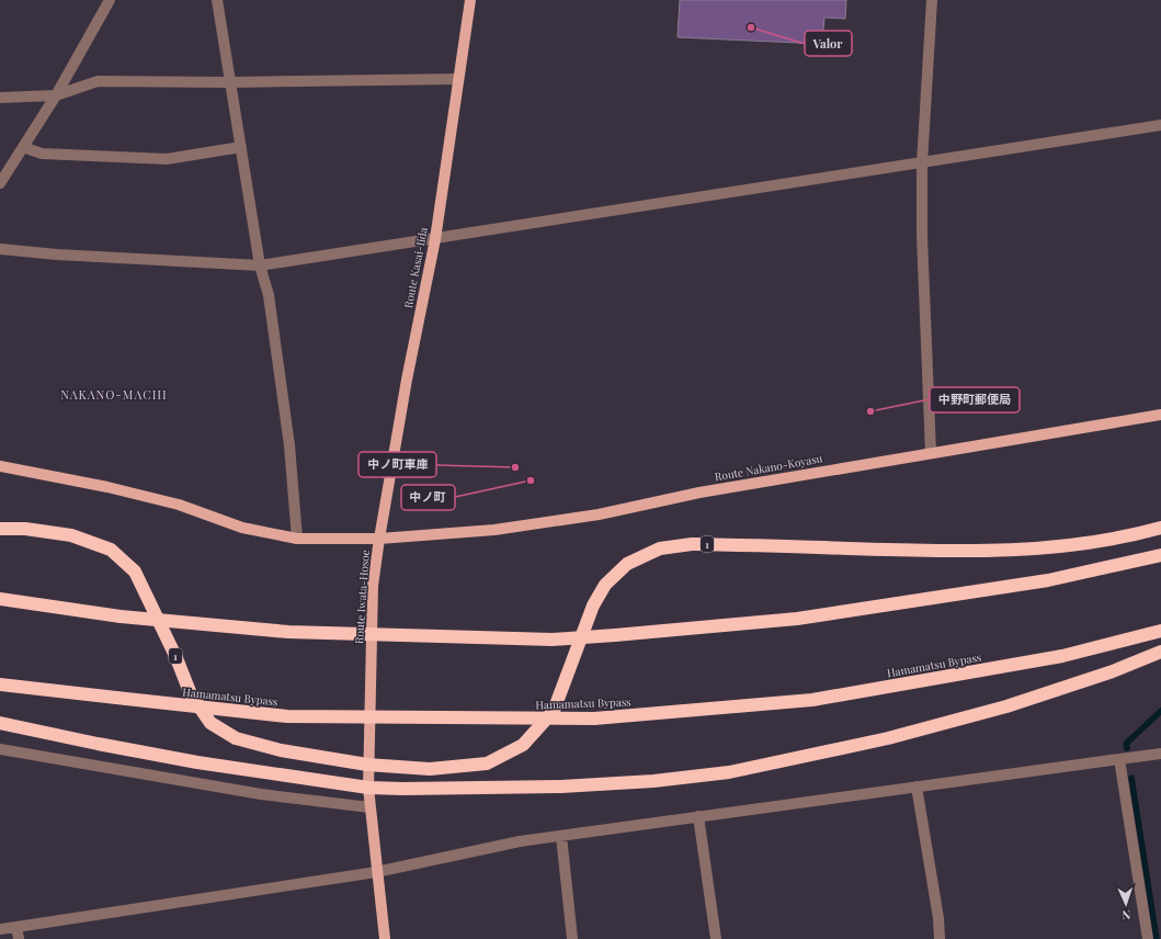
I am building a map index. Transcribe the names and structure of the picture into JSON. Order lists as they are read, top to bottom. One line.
{"streets":{"highway":["1","Hamamatsu Bypass"],"main road":["Route Kasai-Iida","Route Nakano-Koyasu","Route Iwata-Hosoe"]},"crossings":[["Route Kasai-Iida","Route Nakano-Koyasu"],["Route Kasai-Iida","Route Iwata-Hosoe"],["Route Nakano-Koyasu","Route Iwata-Hosoe"],["1","Route Iwata-Hosoe"]],"districts":["NAKANO-MACHI"],"places":["Valor","中野町郵便局","中ノ町車庫","中ノ町"],"north":"bottom"}
